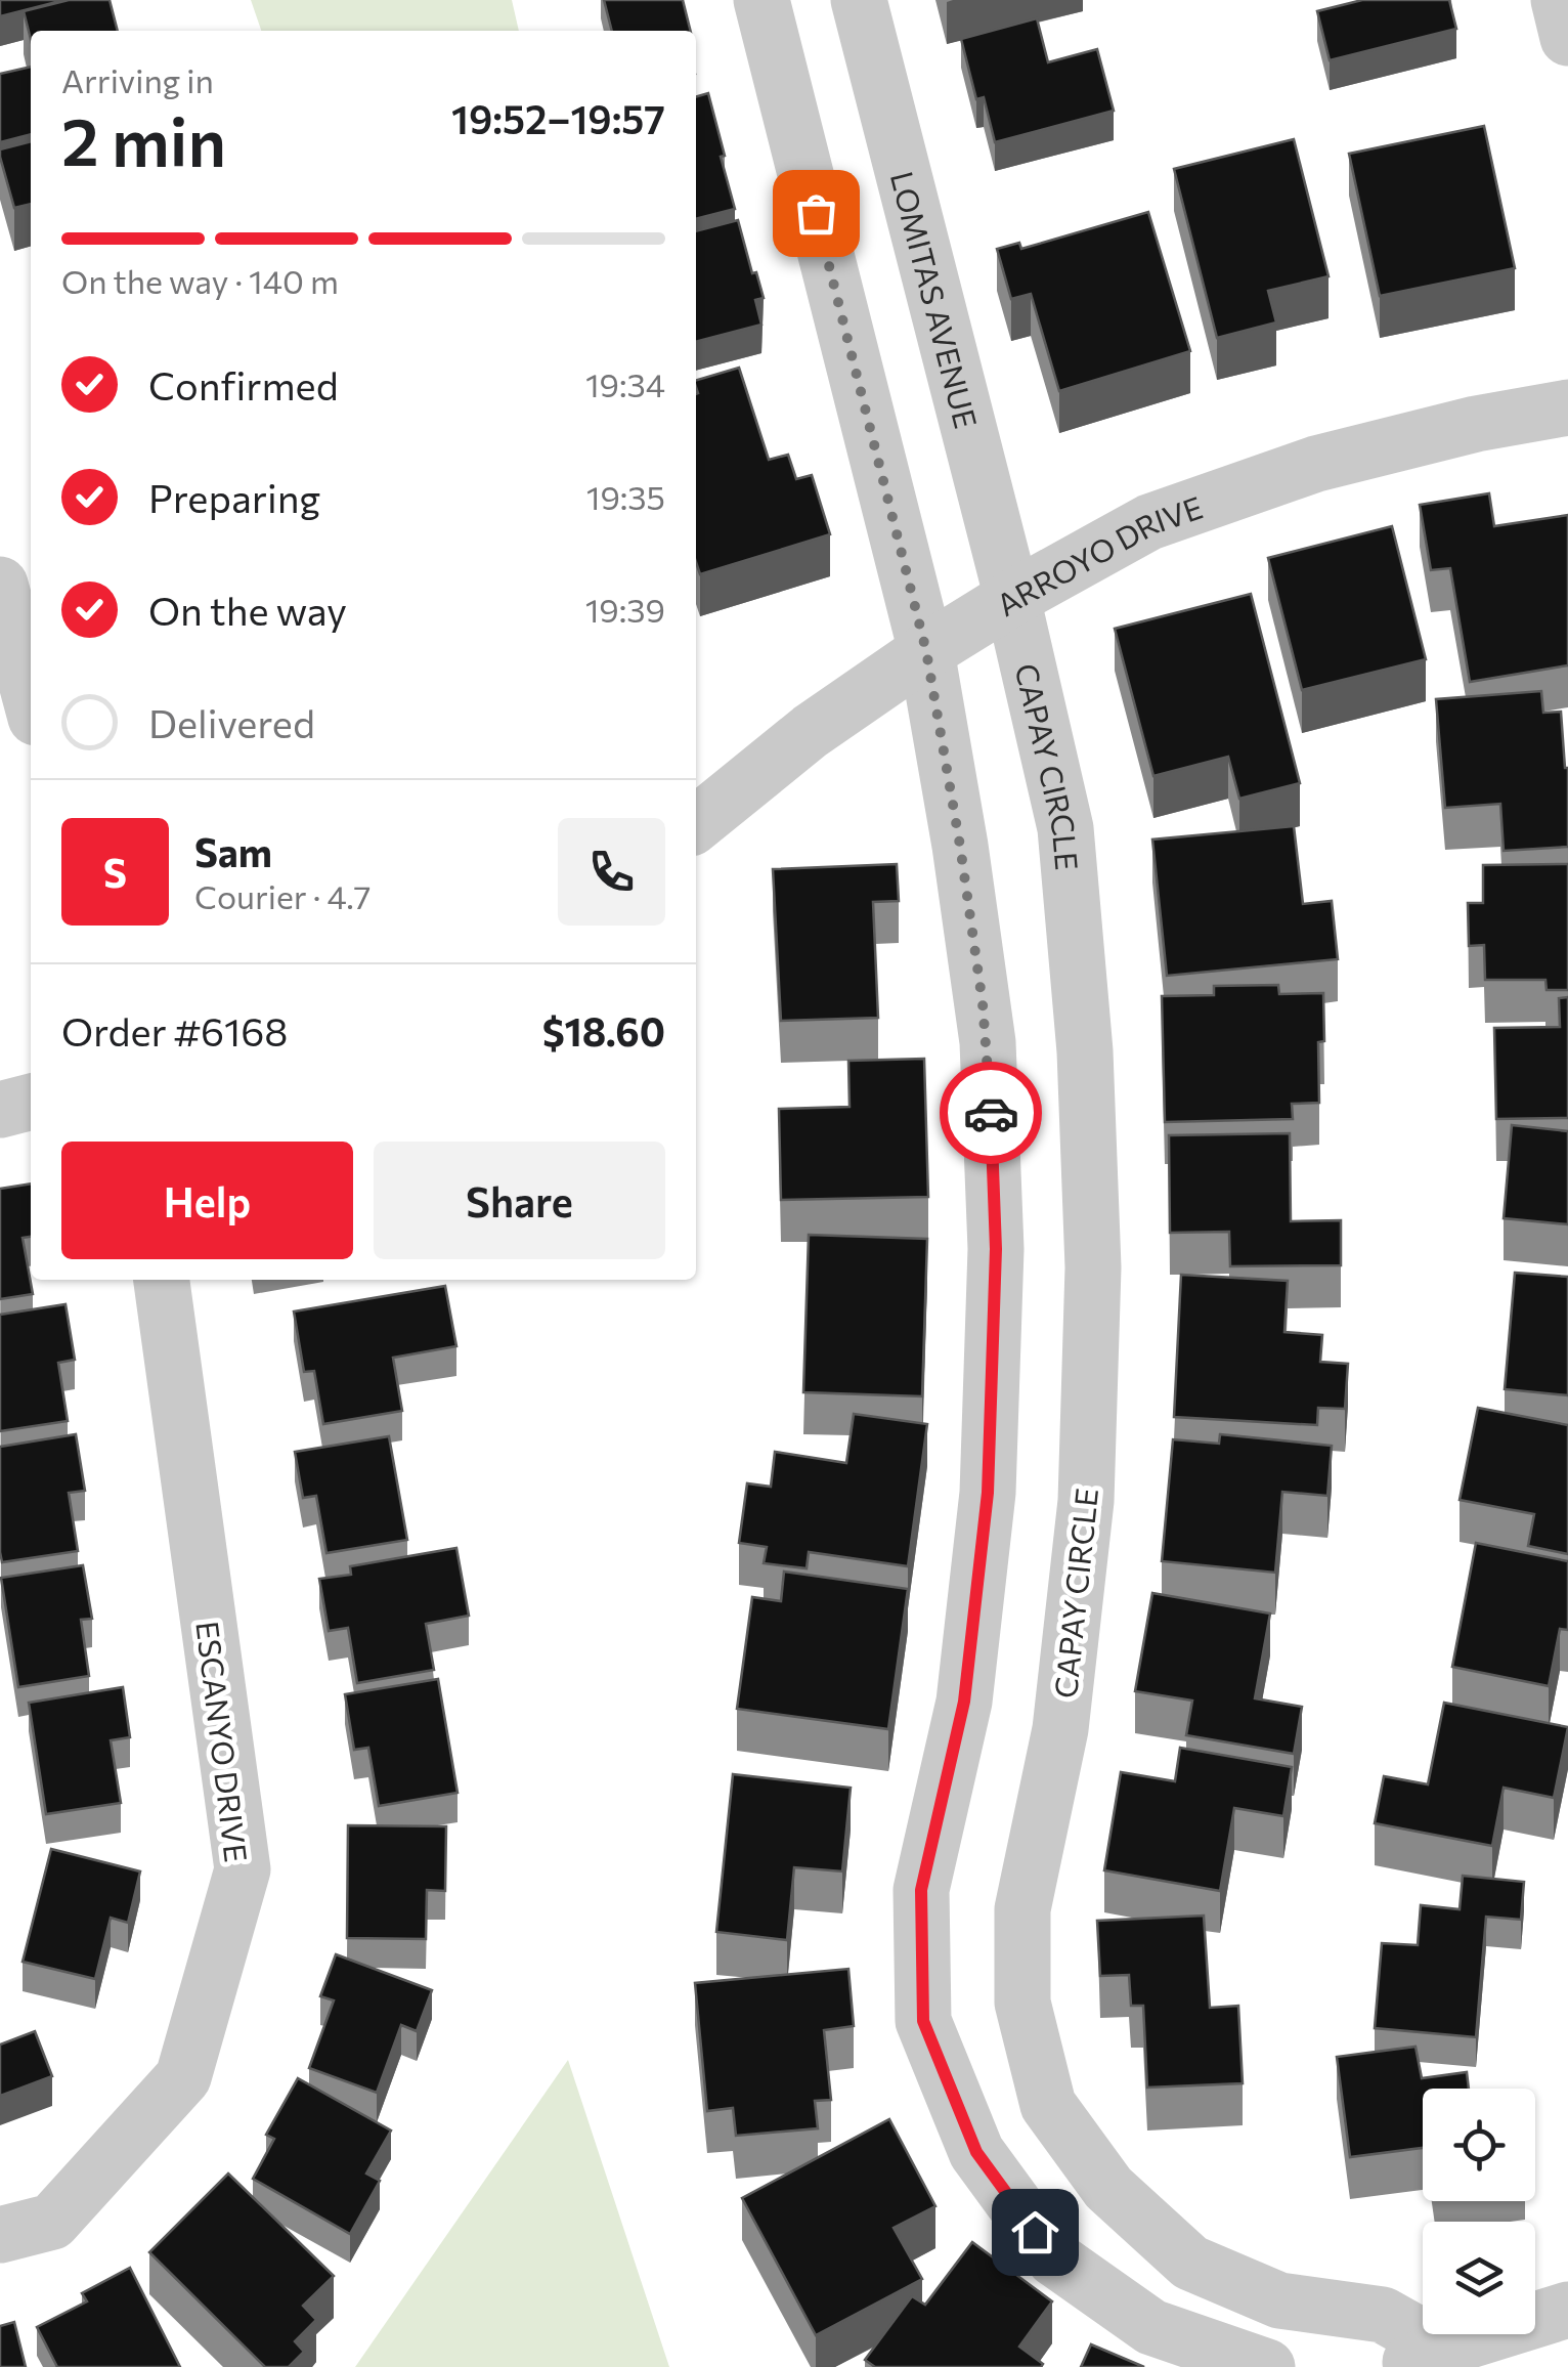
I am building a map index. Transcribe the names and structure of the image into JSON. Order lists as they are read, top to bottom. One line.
{"streets":{"street":["LOMITAS AVENUE","ARROYO DRIVE","CAPAY CIRCLE","ESCANYO DRIVE"]},"crossings":[["LOMITAS AVENUE","ARROYO DRIVE"],["LOMITAS AVENUE","CAPAY CIRCLE"],["ARROYO DRIVE","CAPAY CIRCLE"]],"page":{"heading":["2 min","Arriving in","19:52–19:57"],"panel":["Sam","Courier · 4.7","Order #6168","$18.60"],"bar":"On the way · 140 m","list":[["Confirmed","19:34"],["Preparing","19:35"],["On the way","19:39"],"Delivered"],"round":"S","buttons":["Help","Share"]}}
